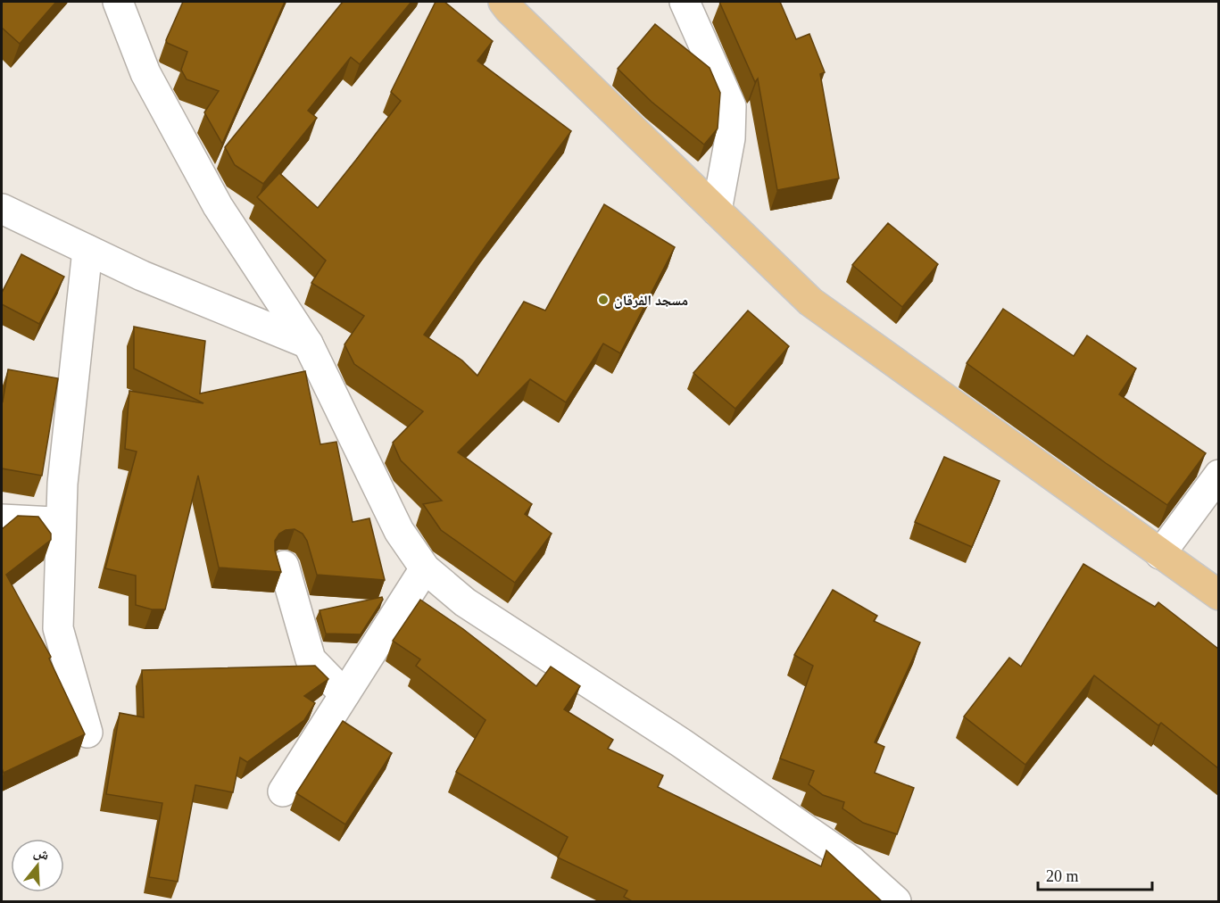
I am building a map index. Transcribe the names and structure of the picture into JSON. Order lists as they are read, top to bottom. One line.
{"places":["مسجد الفرقان"],"scale_bar":"20 m","north":"top"}
